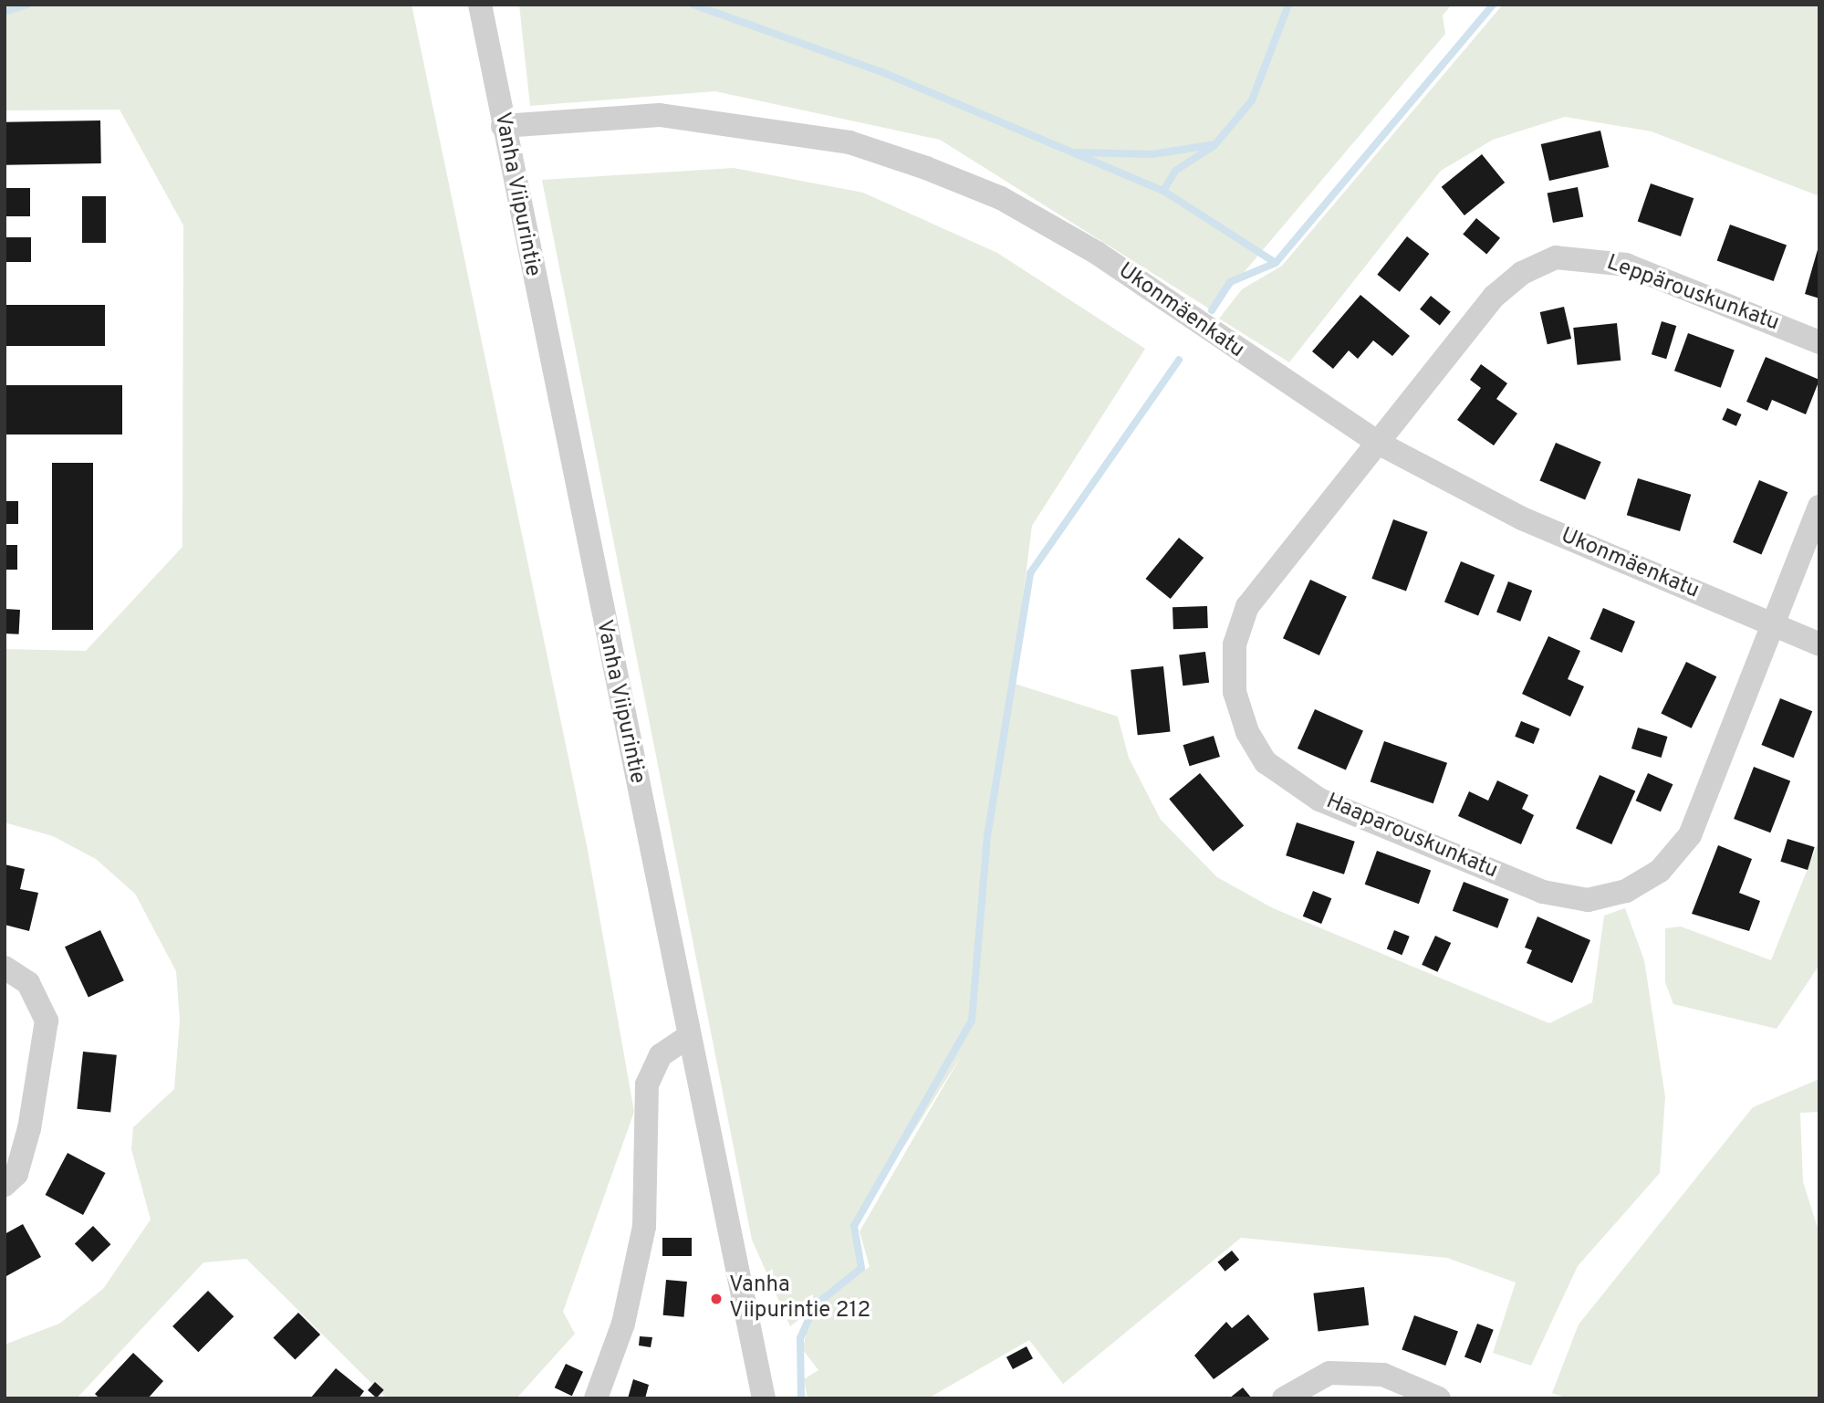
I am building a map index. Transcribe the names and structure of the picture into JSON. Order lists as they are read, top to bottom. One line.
{"streets":{"street":["Vanha Viipurintie","Leppärouskunkatu","Ukonmäenkatu","Haaparouskunkatu"]},"crossings":[["Vanha Viipurintie","Ukonmäenkatu"],["Leppärouskunkatu","Ukonmäenkatu"],["Leppärouskunkatu","Haaparouskunkatu"],["Ukonmäenkatu","Haaparouskunkatu"]],"places":["Vanha Viipurintie 212"]}
